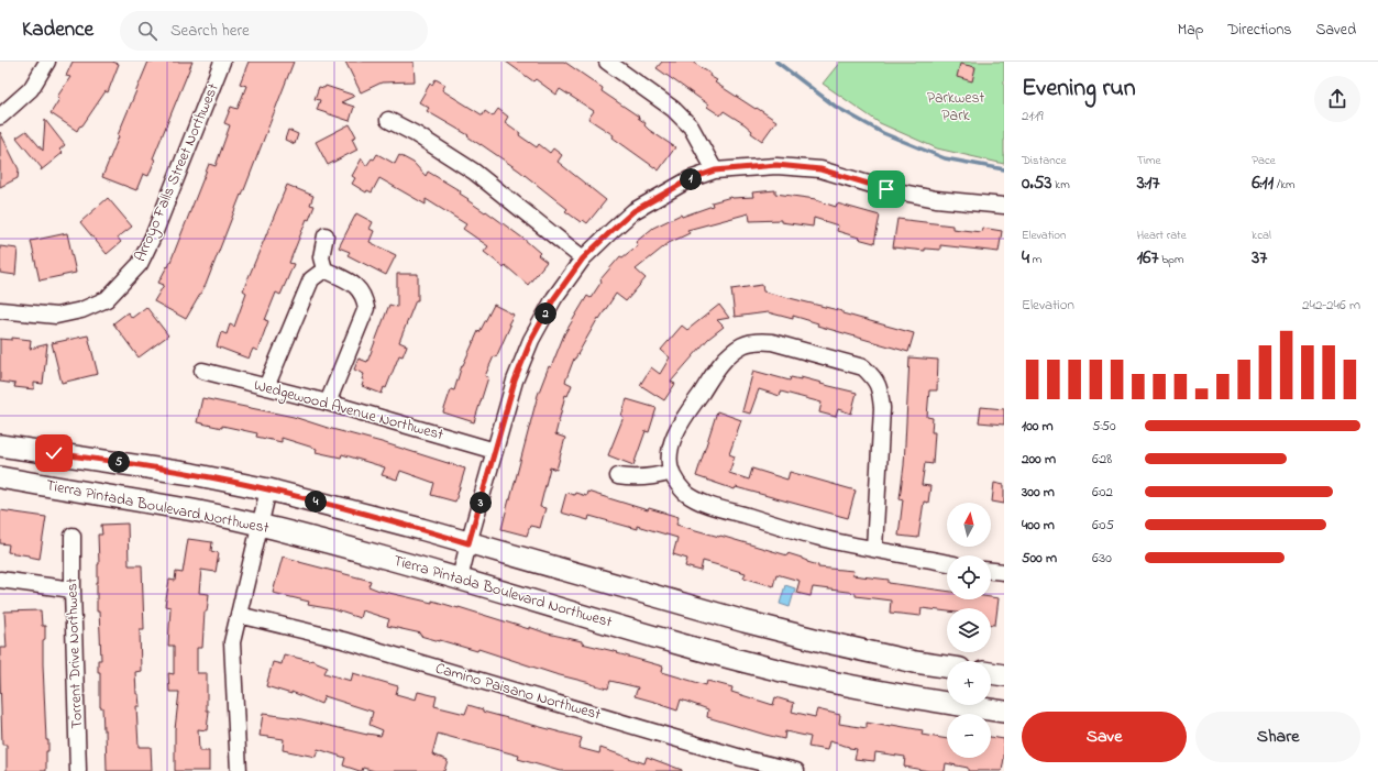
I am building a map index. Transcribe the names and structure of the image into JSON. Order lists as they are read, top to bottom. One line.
{"streets":{"main road":["Tierra Pintada Boulevard Northwest"],"street":["Arroyo Falls Street Northwest","Wedgewood Avenue Northwest","Torrent Drive Northwest","Camino Paisano Northwest"]},"parks":["Parkwest Park"],"north":"top","page":{"header":"Kadence","search":"Search here","nav":["Map","Directions","Saved"],"heading":["Evening run","21:19"],"stats":[["Distance","0.53 km"],["Time","3:17"],["Pace","6:11 /km"],["Elevation","4 m"],["Heart rate","167 bpm"],["kcal","37"]],"pins":["1","2","5","4","3"],"chart":["Elevation","242–246 m"],"list":[{"name":"100 m","note":"5:50"},{"name":"200 m","note":"6:28"},{"name":"300 m","note":"6:02"},{"name":"400 m","note":"6:05"},{"name":"500 m","note":"6:30"}],"map_buttons":["+","−"],"buttons":["Save","Share"]}}
